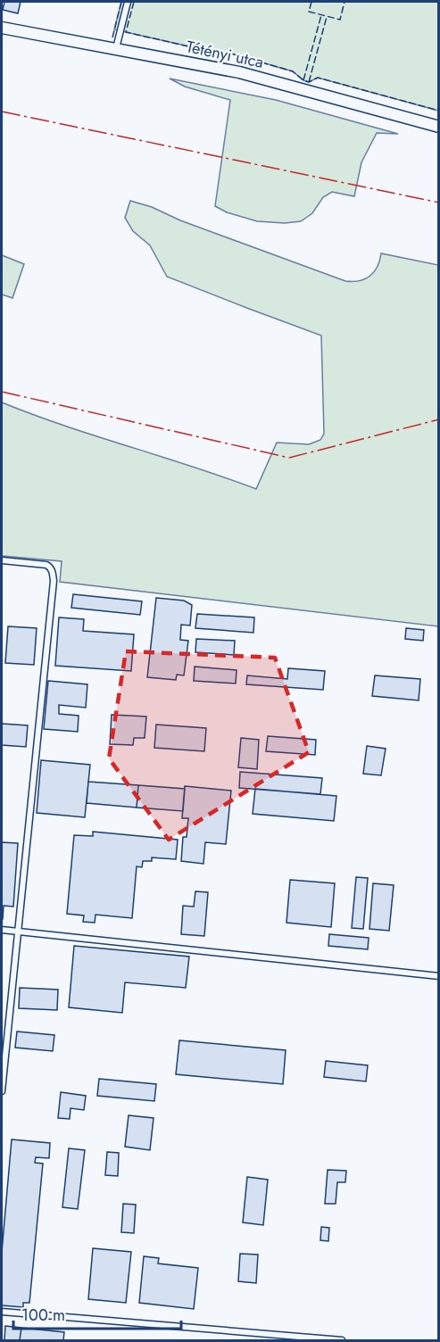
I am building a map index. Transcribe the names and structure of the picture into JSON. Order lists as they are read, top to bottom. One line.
{"streets":{"street":["Tétényi utca"]},"scale_bar":"100 m"}
